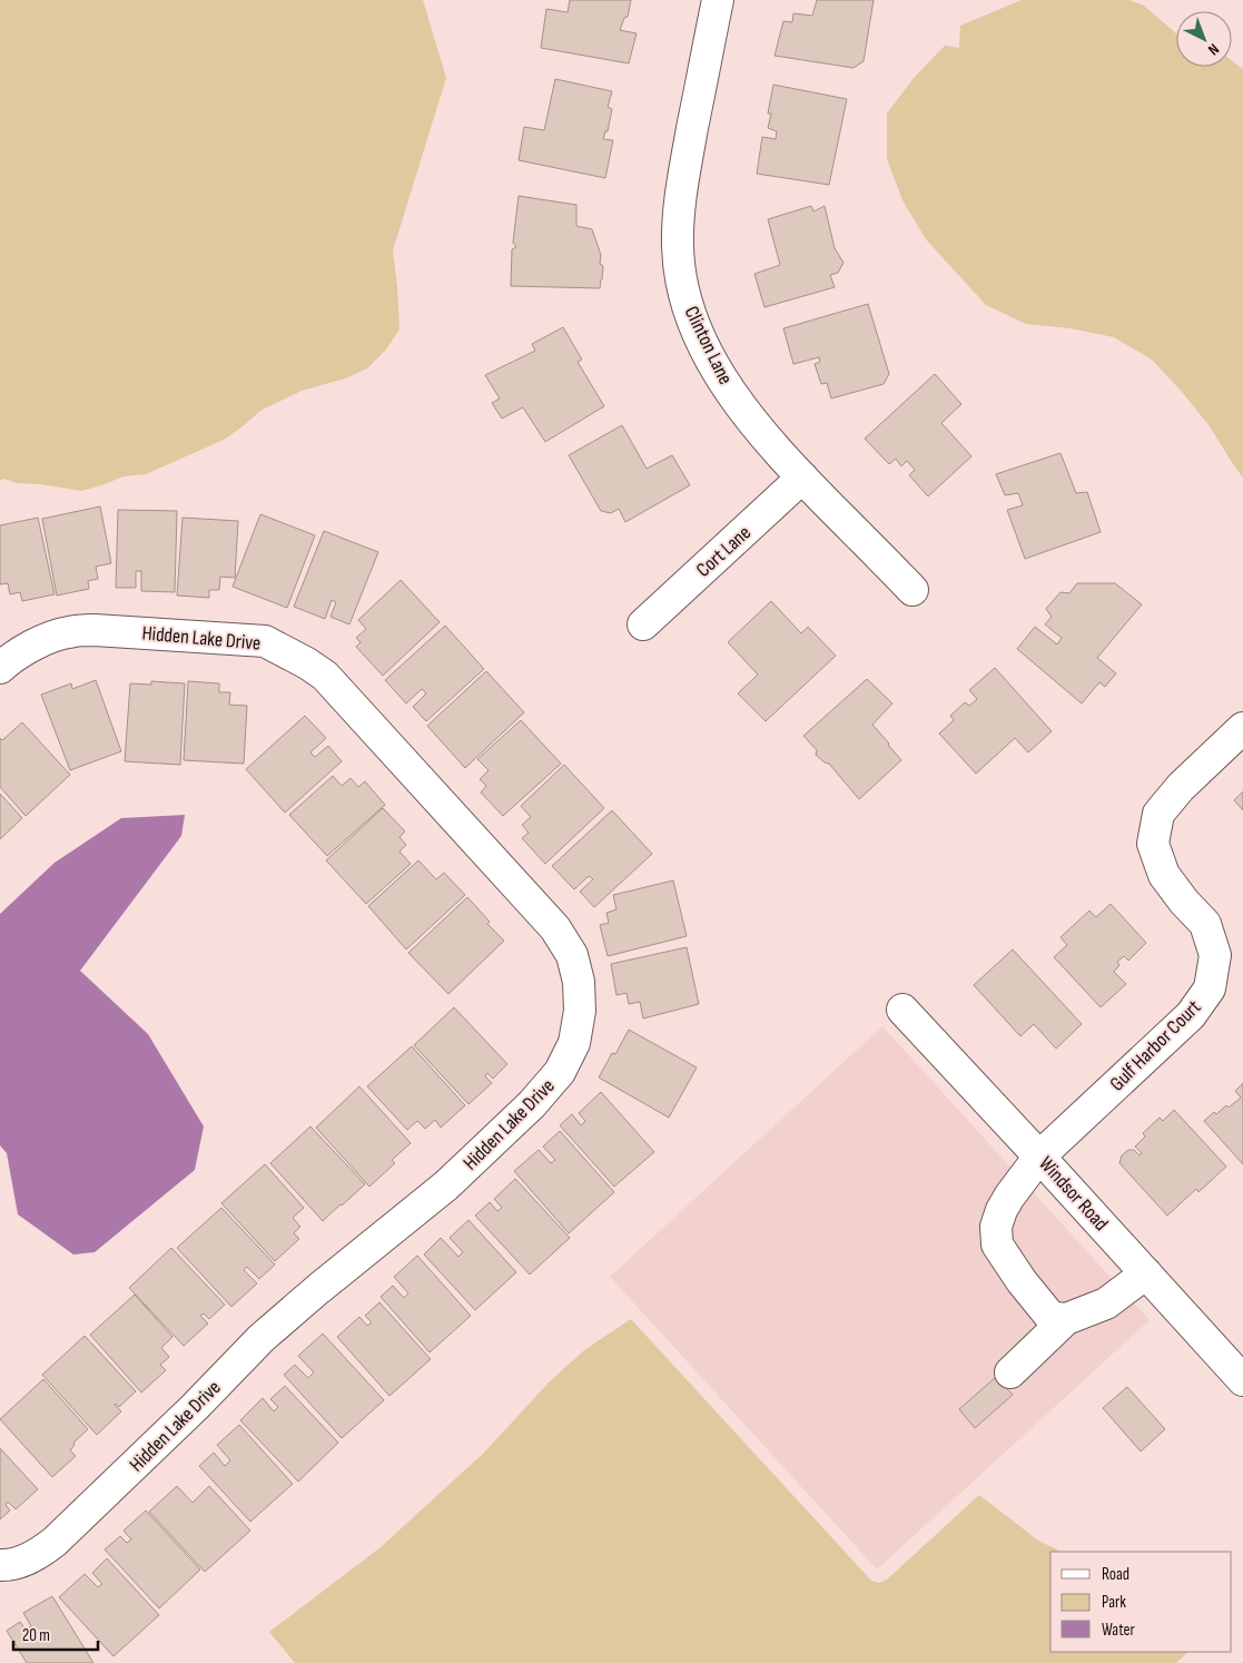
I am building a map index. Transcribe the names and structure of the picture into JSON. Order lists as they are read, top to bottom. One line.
{"streets":{"street":["Clinton Lane","Cort Lane","Hidden Lake Drive","Gulf Harbor Court","Windsor Road"]},"crossings":[["Clinton Lane","Cort Lane"],["Gulf Harbor Court","Windsor Road"]],"legend":["Road","Park","Water"],"scale_bar":"20 m","north":"bottom right"}
